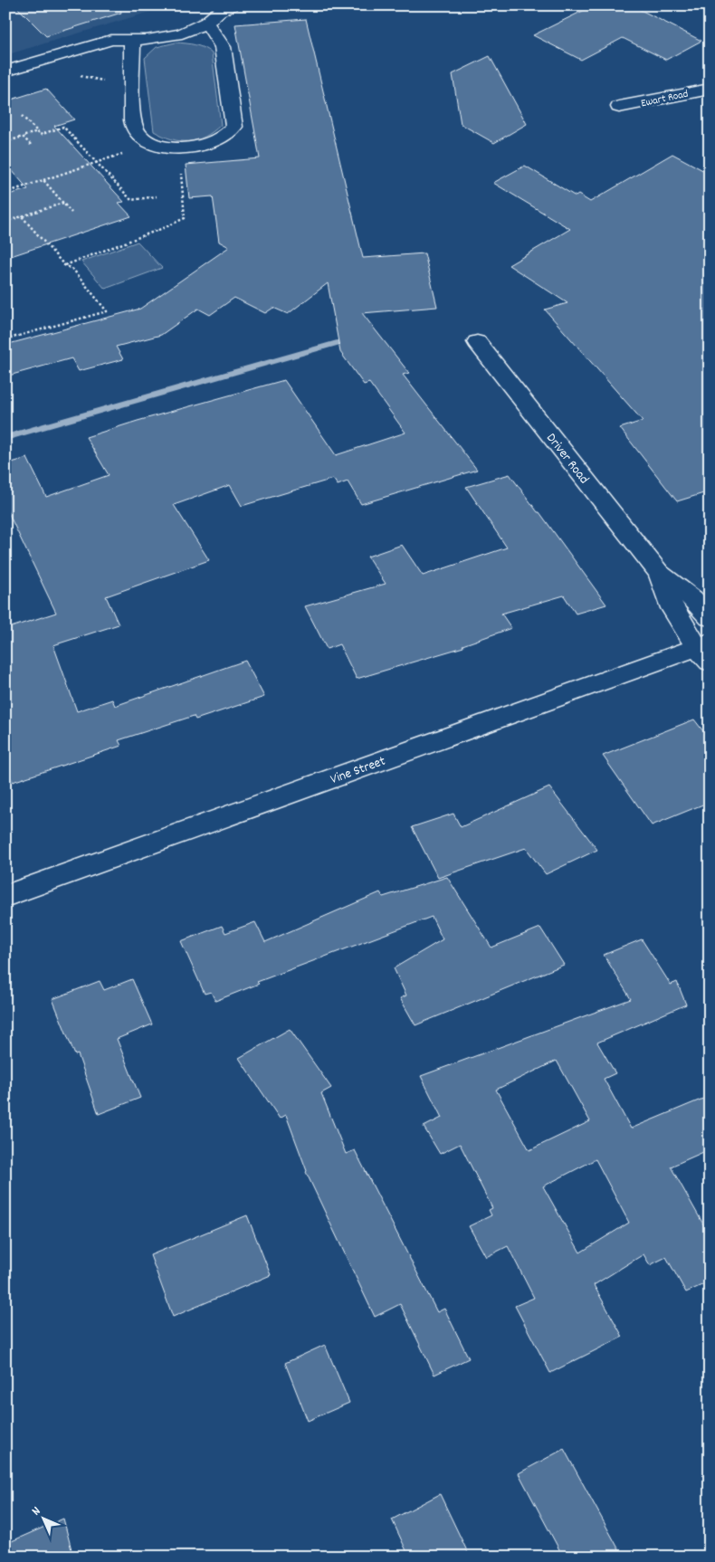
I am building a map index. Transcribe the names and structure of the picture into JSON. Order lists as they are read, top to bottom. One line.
{"streets":{"street":["Ewart Road","Driver Road","Vine Street"]},"crossings":[["Driver Road","Vine Street"]],"north":"top left"}
